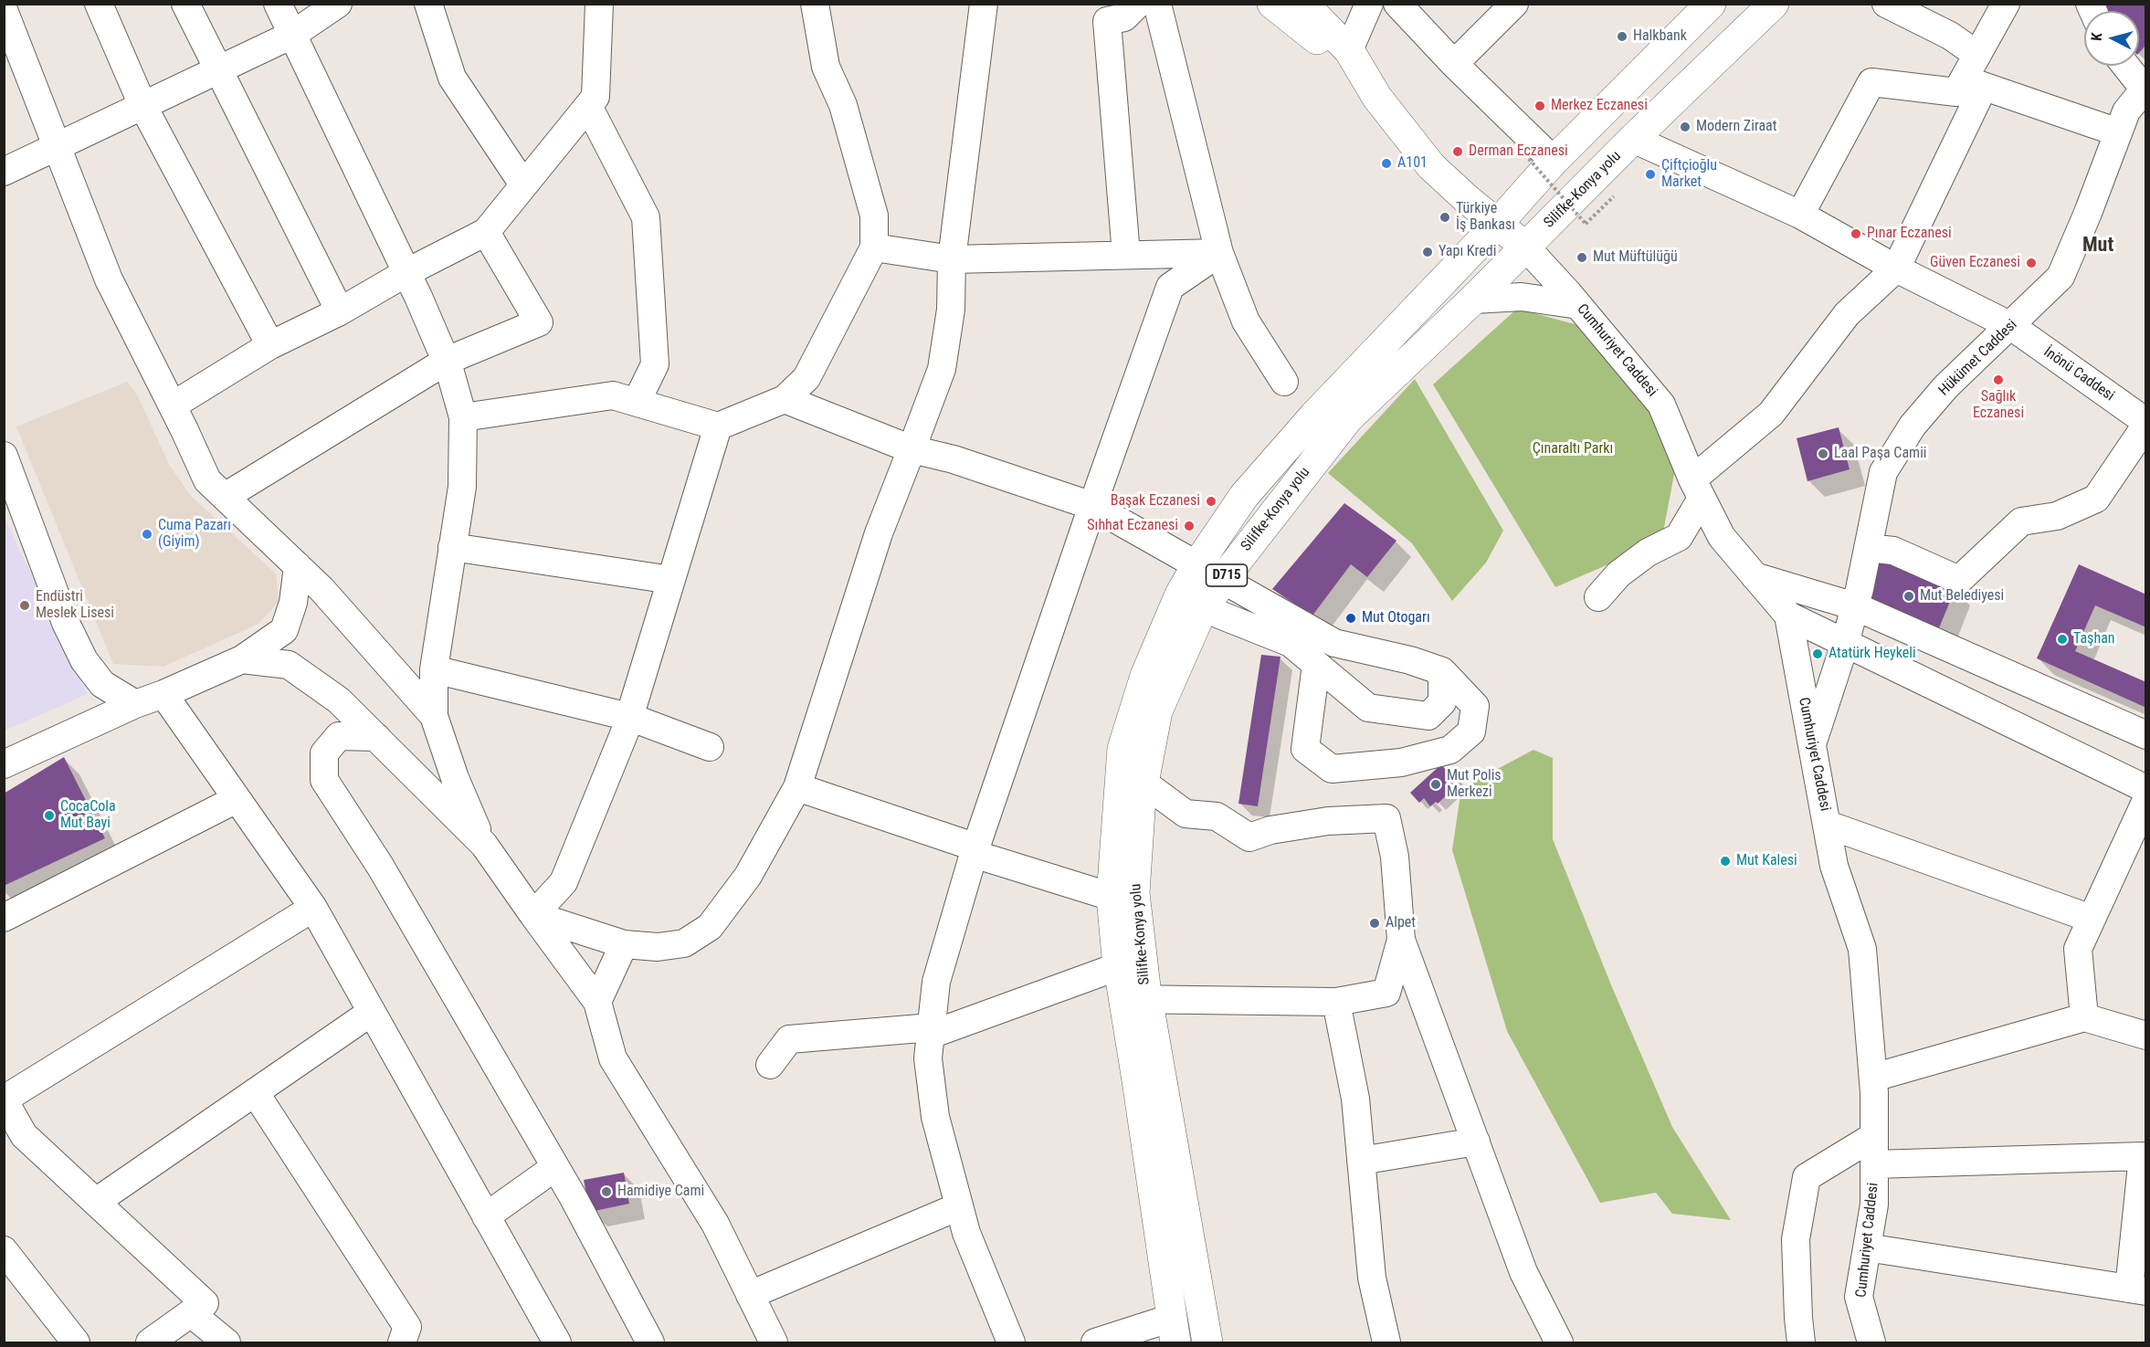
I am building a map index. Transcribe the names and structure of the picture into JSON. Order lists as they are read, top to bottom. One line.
{"streets":{"main road":["Silifke-Konya yolu","D715"],"street":["Cumhuriyet Caddesi","Hükümet Caddesi","İnönü Caddesi"]},"crossings":[["Silifke-Konya yolu","Cumhuriyet Caddesi"],["Silifke-Konya yolu","İnönü Caddesi"],["Cumhuriyet Caddesi","Hükümet Caddesi"],["Hükümet Caddesi","İnönü Caddesi"]],"districts":["Mut"],"parks":["Çınaraltı Parkı"],"places":["Halkbank","Merkez Eczanesi","Modern Ziraat","Derman Eczanesi","A101","Çiftçioğlu Market","Türkiye İş Bankası","Pınar Eczanesi","Yapı Kredi","Mut Müftülüğü","Güven Eczanesi","Sağlık Eczanesi","Laal Paşa Camii","Başak Eczanesi","Sıhhat Eczanesi","Cuma Pazarı (Giyim)","Mut Belediyesi","Endüstri Meslek Lisesi","Mut Otogarı","Taşhan","Atatürk Heykeli","Mut Polis Merkezi","CocaCola Mut Bayi","Mut Kalesi","Alpet","Hamidiye Cami"],"north":"left"}
